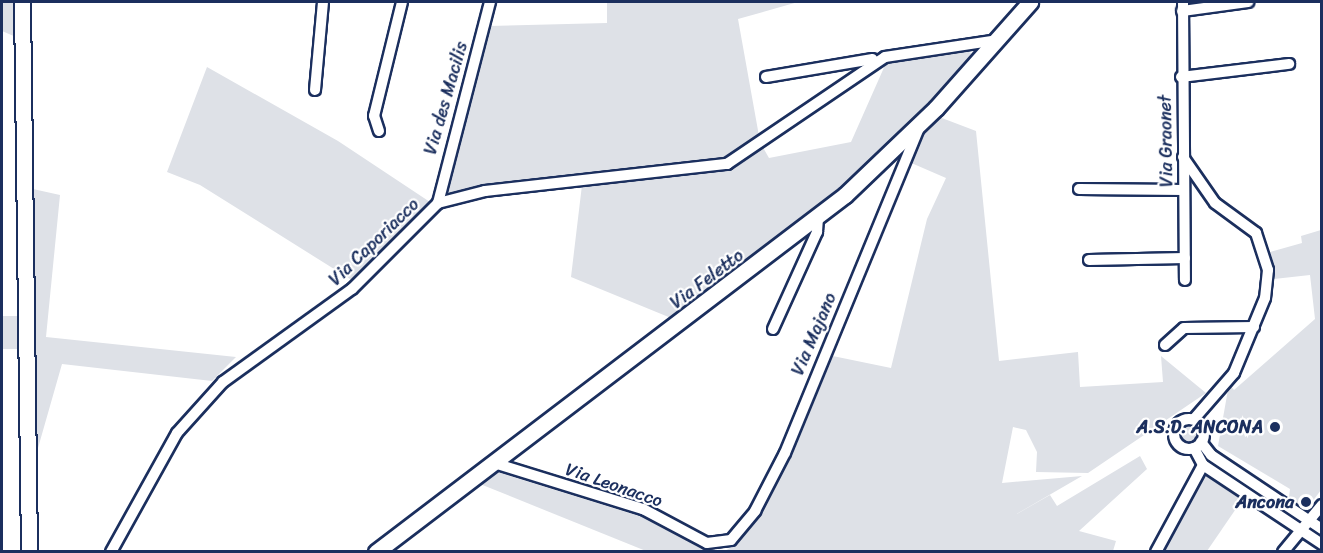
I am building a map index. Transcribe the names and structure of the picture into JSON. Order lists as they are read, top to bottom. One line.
{"streets":{"street":["Via des Macilis","Via Graonet","Via Caporiacco","Via Feletto","Via Majano","Via Leonacco"]},"crossings":[["Via des Macilis","Via Caporiacco"],["Via Caporiacco","Via Feletto"],["Via Feletto","Via Majano"],["Via Feletto","Via Leonacco"],["Via Majano","Via Leonacco"]],"places":["A.S.D. ANCONA","Ancona"]}
